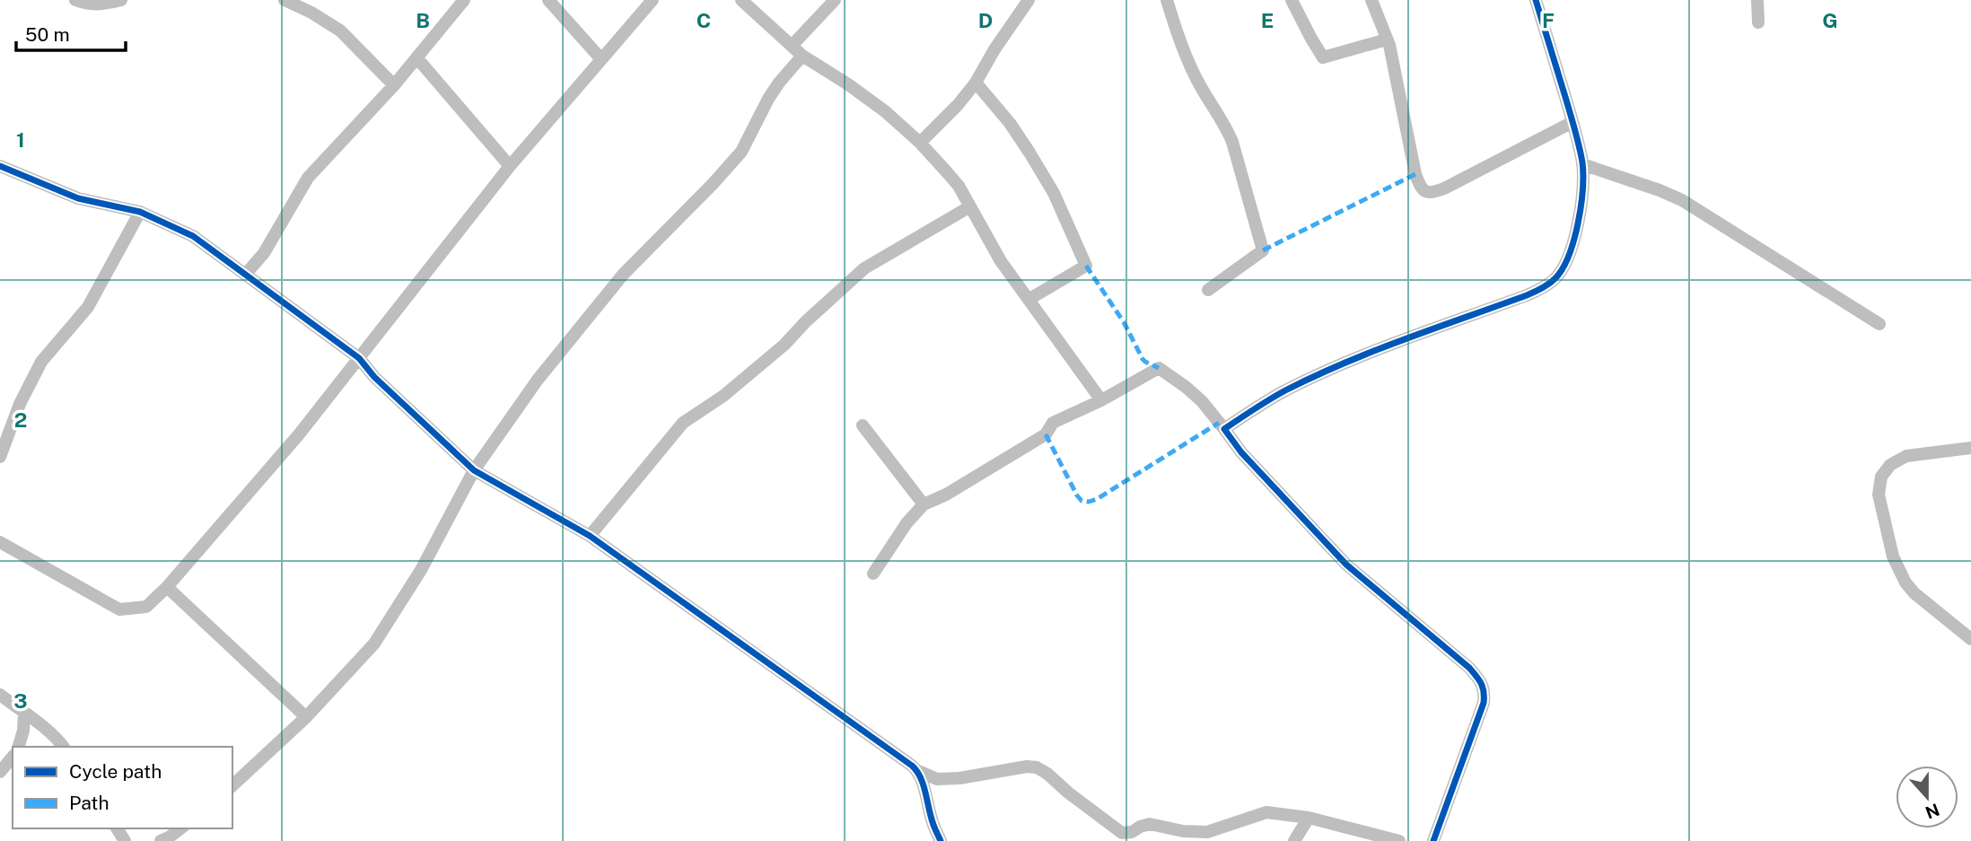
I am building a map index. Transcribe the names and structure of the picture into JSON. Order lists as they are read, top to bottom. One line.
{"legend":["Cycle path","Path"],"scale_bar":"50 m","north":"bottom","grid":{"columns":["B","C","D","E","F","G"],"rows":["1","2","3"]}}
